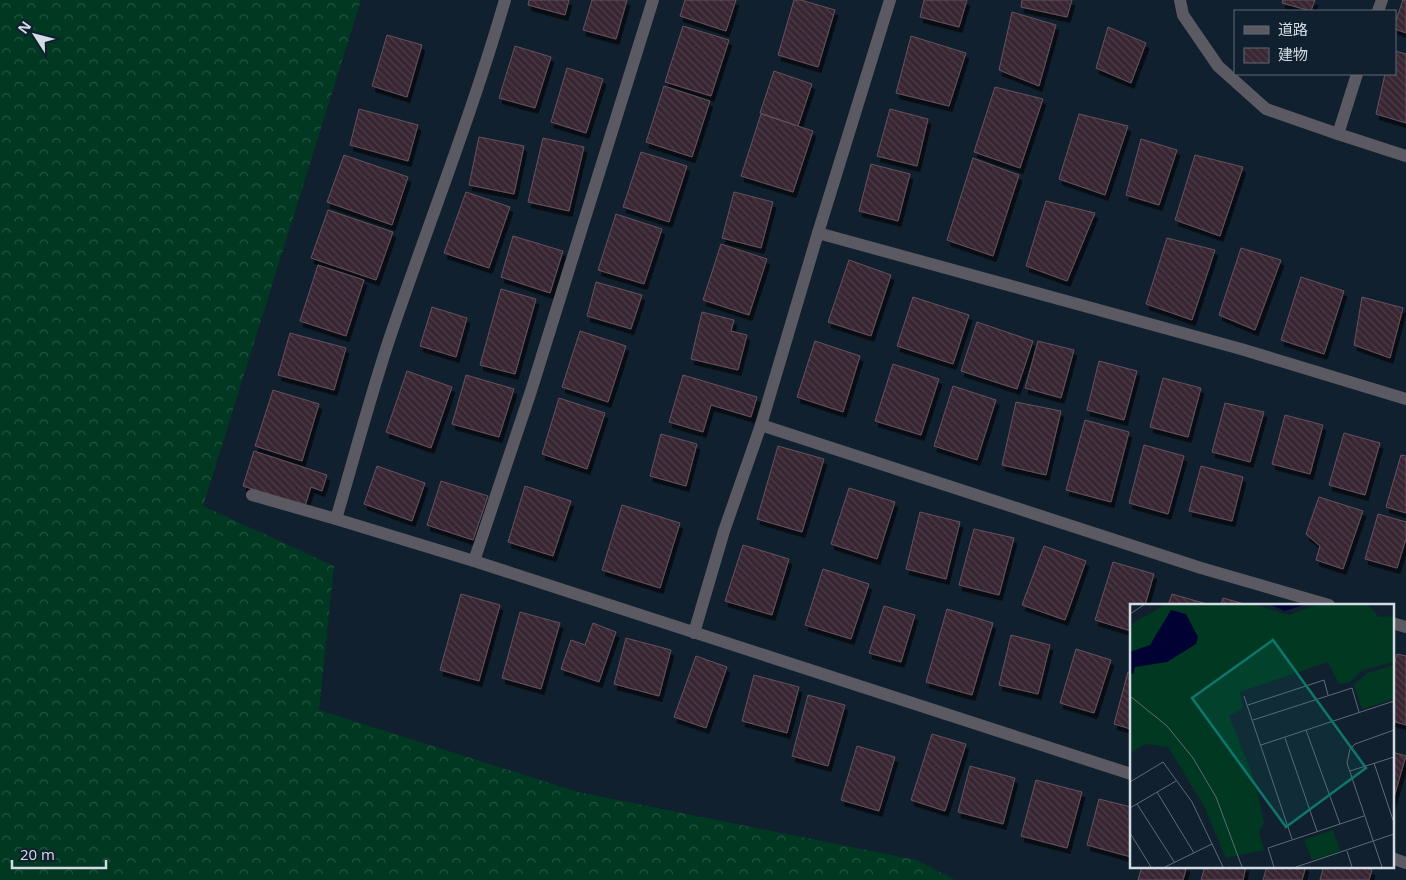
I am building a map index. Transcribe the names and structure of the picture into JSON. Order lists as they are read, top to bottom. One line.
{"legend":["道路","建物"],"scale_bar":"20 m","north":"top left"}
